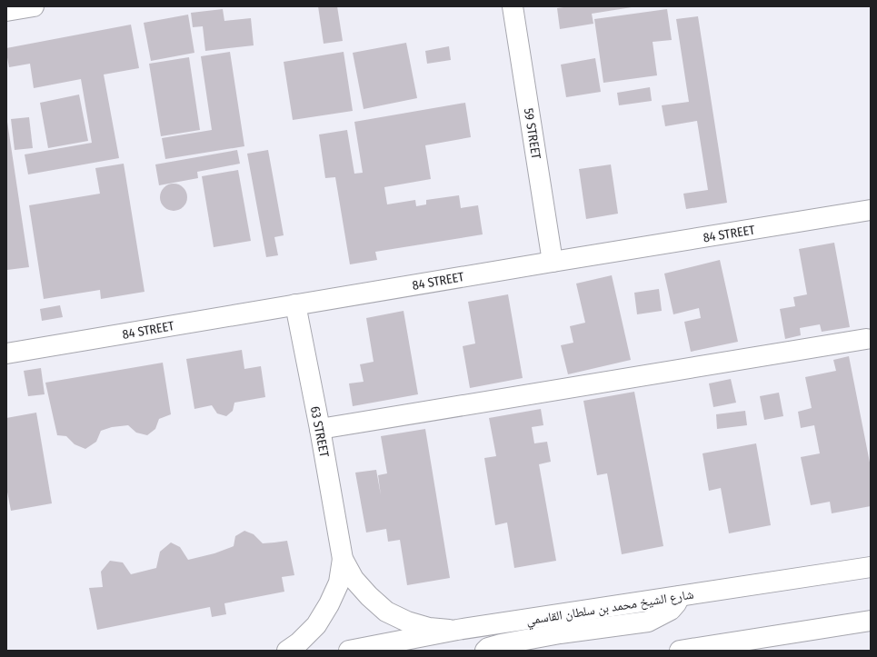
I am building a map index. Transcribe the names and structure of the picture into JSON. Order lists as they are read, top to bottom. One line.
{"streets":{"street":["59 STREET","84 STREET","63 STREET","شارع الشيخ محمد بن سلطان القاسمي"]},"crossings":[["59 STREET","84 STREET"],["84 STREET","63 STREET"],["63 STREET","شارع الشيخ محمد بن سلطان القاسمي"]]}
